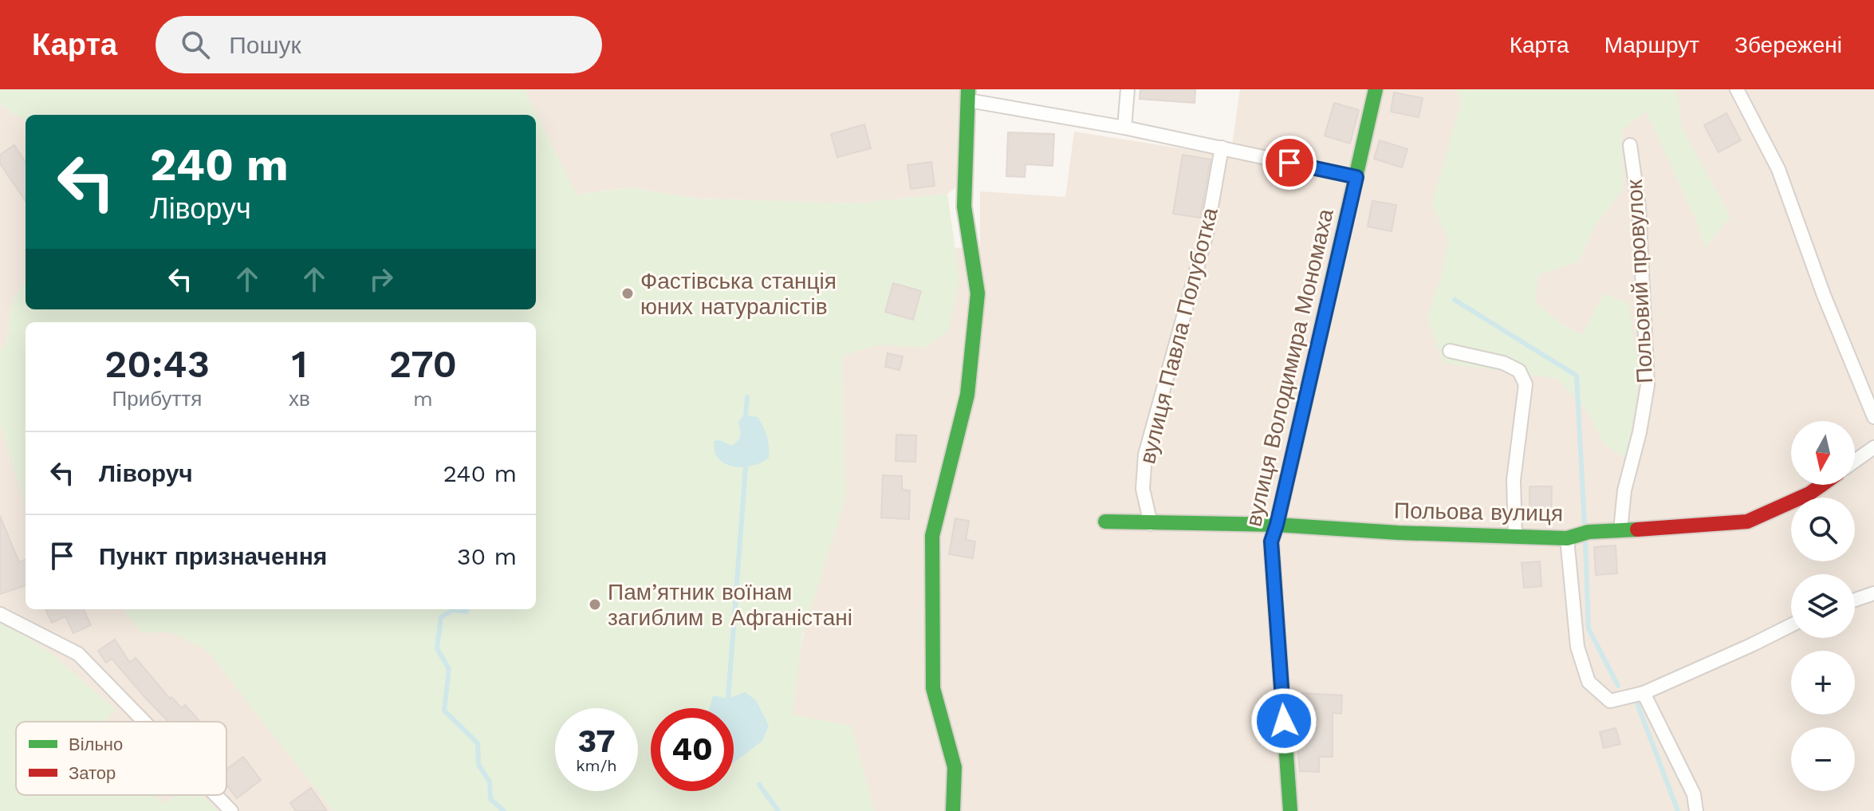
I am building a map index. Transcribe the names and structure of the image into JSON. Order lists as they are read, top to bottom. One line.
{"streets":{"street":["Польовий провулок","вулиця Павла Полуботка","вулиця Володимира Мономаха","Польова вулиця"]},"crossings":[["Польовий провулок","Польова вулиця"],["вулиця Павла Полуботка","Польова вулиця"],["вулиця Володимира Мономаха","Польова вулиця"]],"places":["Фастівська станція юних натуралістів","Пам’ятник воїнам загиблим в Афганістані"],"legend":["Вільно","Затор"],"north":"bottom","page":{"header":"Карта","search":"Пошук","nav":["Карта","Маршрут","Збережені"],"turn":["240 m","Ліворуч"],"eta":["20:43","Прибуття","1","хв","270","m"],"map_buttons":["+","−"],"list":[{"name":"Ліворуч","value":"240 m"},{"name":"Пункт призначення","value":"30 m"}],"speed":"37 km/h","limit":"40"}}
